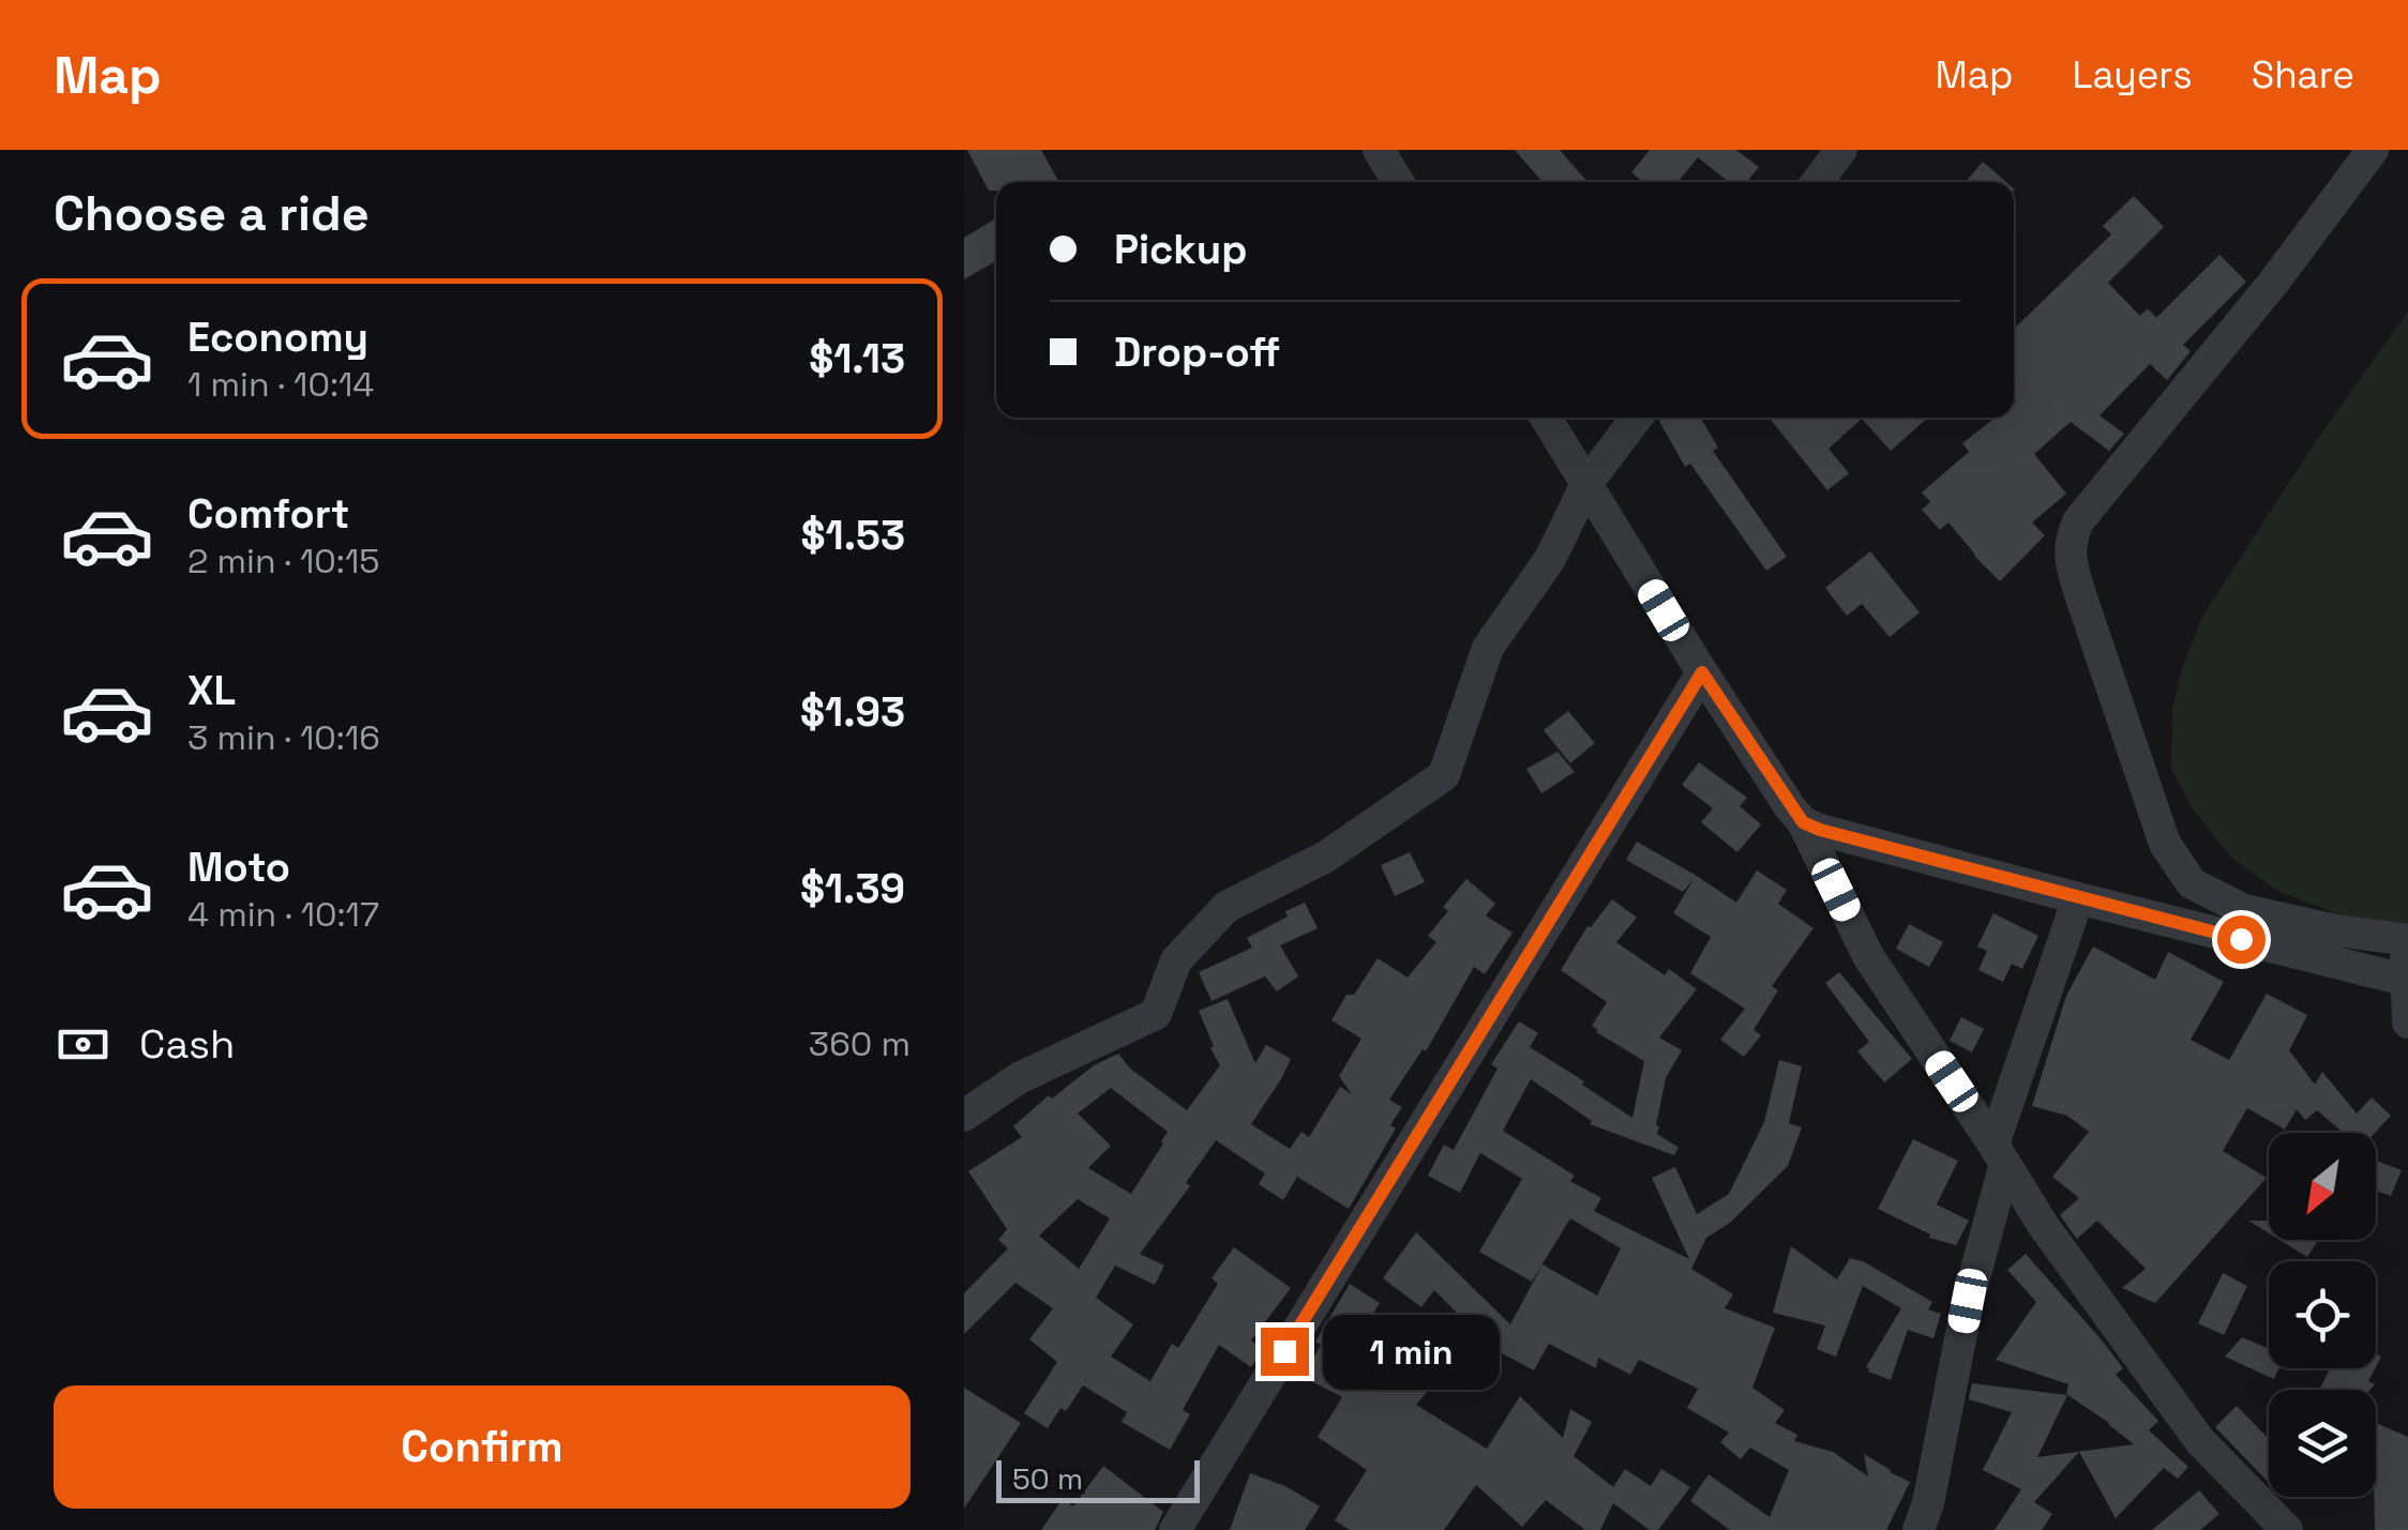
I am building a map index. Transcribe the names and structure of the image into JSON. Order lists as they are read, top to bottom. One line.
{"scale_bar":"50 m","north":"bottom left","page":{"header":"Map","nav":["Map","Layers","Share"],"heading":"Choose a ride","banner":["Pickup","Drop-off"],"list":[{"name":"Economy","note":"1 min · 10:14","value":"$1.13"},{"name":"Comfort","note":"2 min · 10:15","value":"$1.53"},{"name":"XL","note":"3 min · 10:16","value":"$1.93"},{"name":"Moto","note":"4 min · 10:17","value":"$1.39"}],"pay":["Cash","360 m"],"bubble":"1 min","buttons":"Confirm","scale":"50 m"}}
